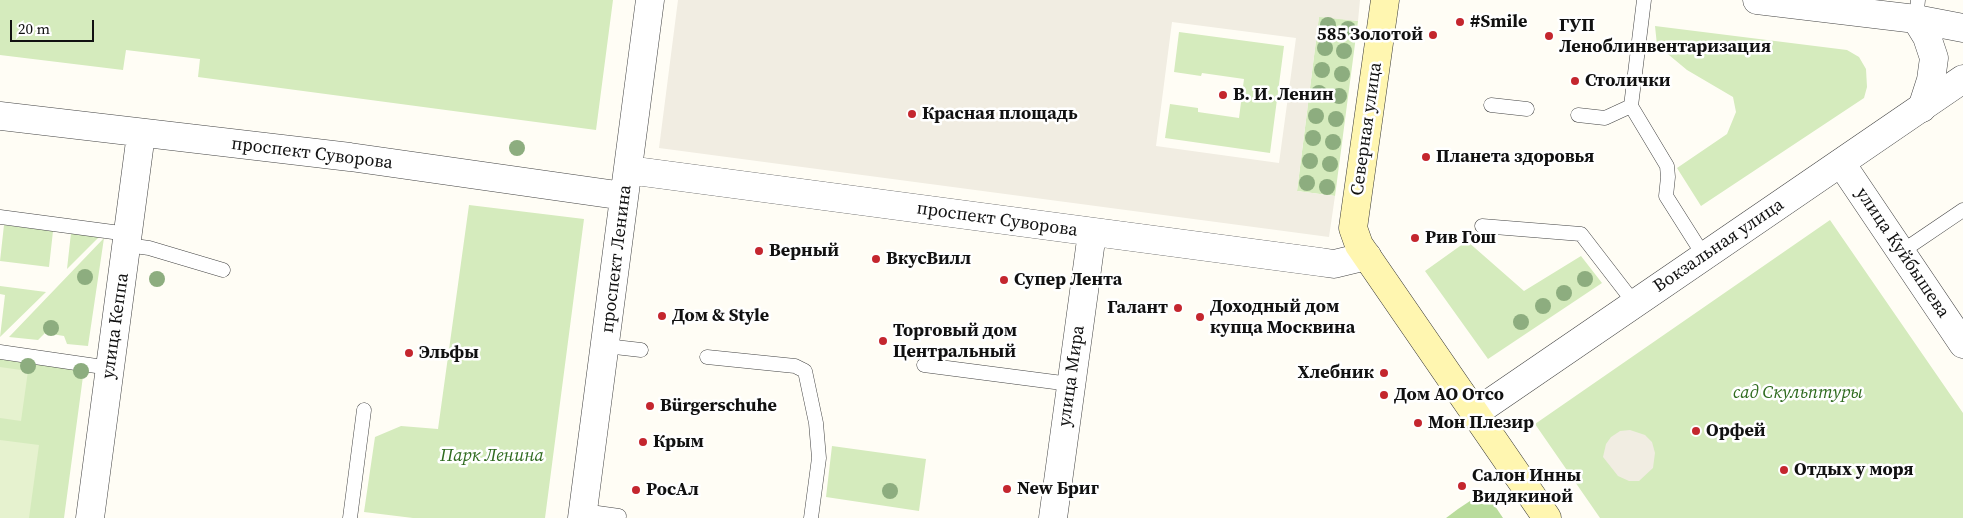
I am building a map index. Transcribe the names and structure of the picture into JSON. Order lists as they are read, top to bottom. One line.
{"streets":{"main road":["Северная улица"],"street":["проспект Суворова","Вокзальная улица","улица Куйбышева","проспект Ленина","улица Кеппа","улица Мира"]},"crossings":[["Северная улица","проспект Суворова"],["Северная улица","Вокзальная улица"],["проспект Суворова","проспект Ленина"],["проспект Суворова","улица Кеппа"],["проспект Суворова","улица Мира"],["Вокзальная улица","улица Куйбышева"]],"parks":["сад Скульптуры","Парк Ленина"],"places":["#Smile","585 Золотой","ГУП Леноблинвентаризация","Столички","В. И. Ленин","Красная площадь","Планета здоровья","Рив Гош","Верный","ВкусВилл","Супер Лента","Галант","Дом & Style","Доходный дом купца Москвина","Торговый дом Центральный","Эльфы","Хлебник","Дом АО Отсо","Bürgerschuhe","Мон Плезир","Орфей","Крым","Отдых у моря","Салон Инны Видякиной","New Бриг","РосАл"],"scale_bar":"20 m"}
